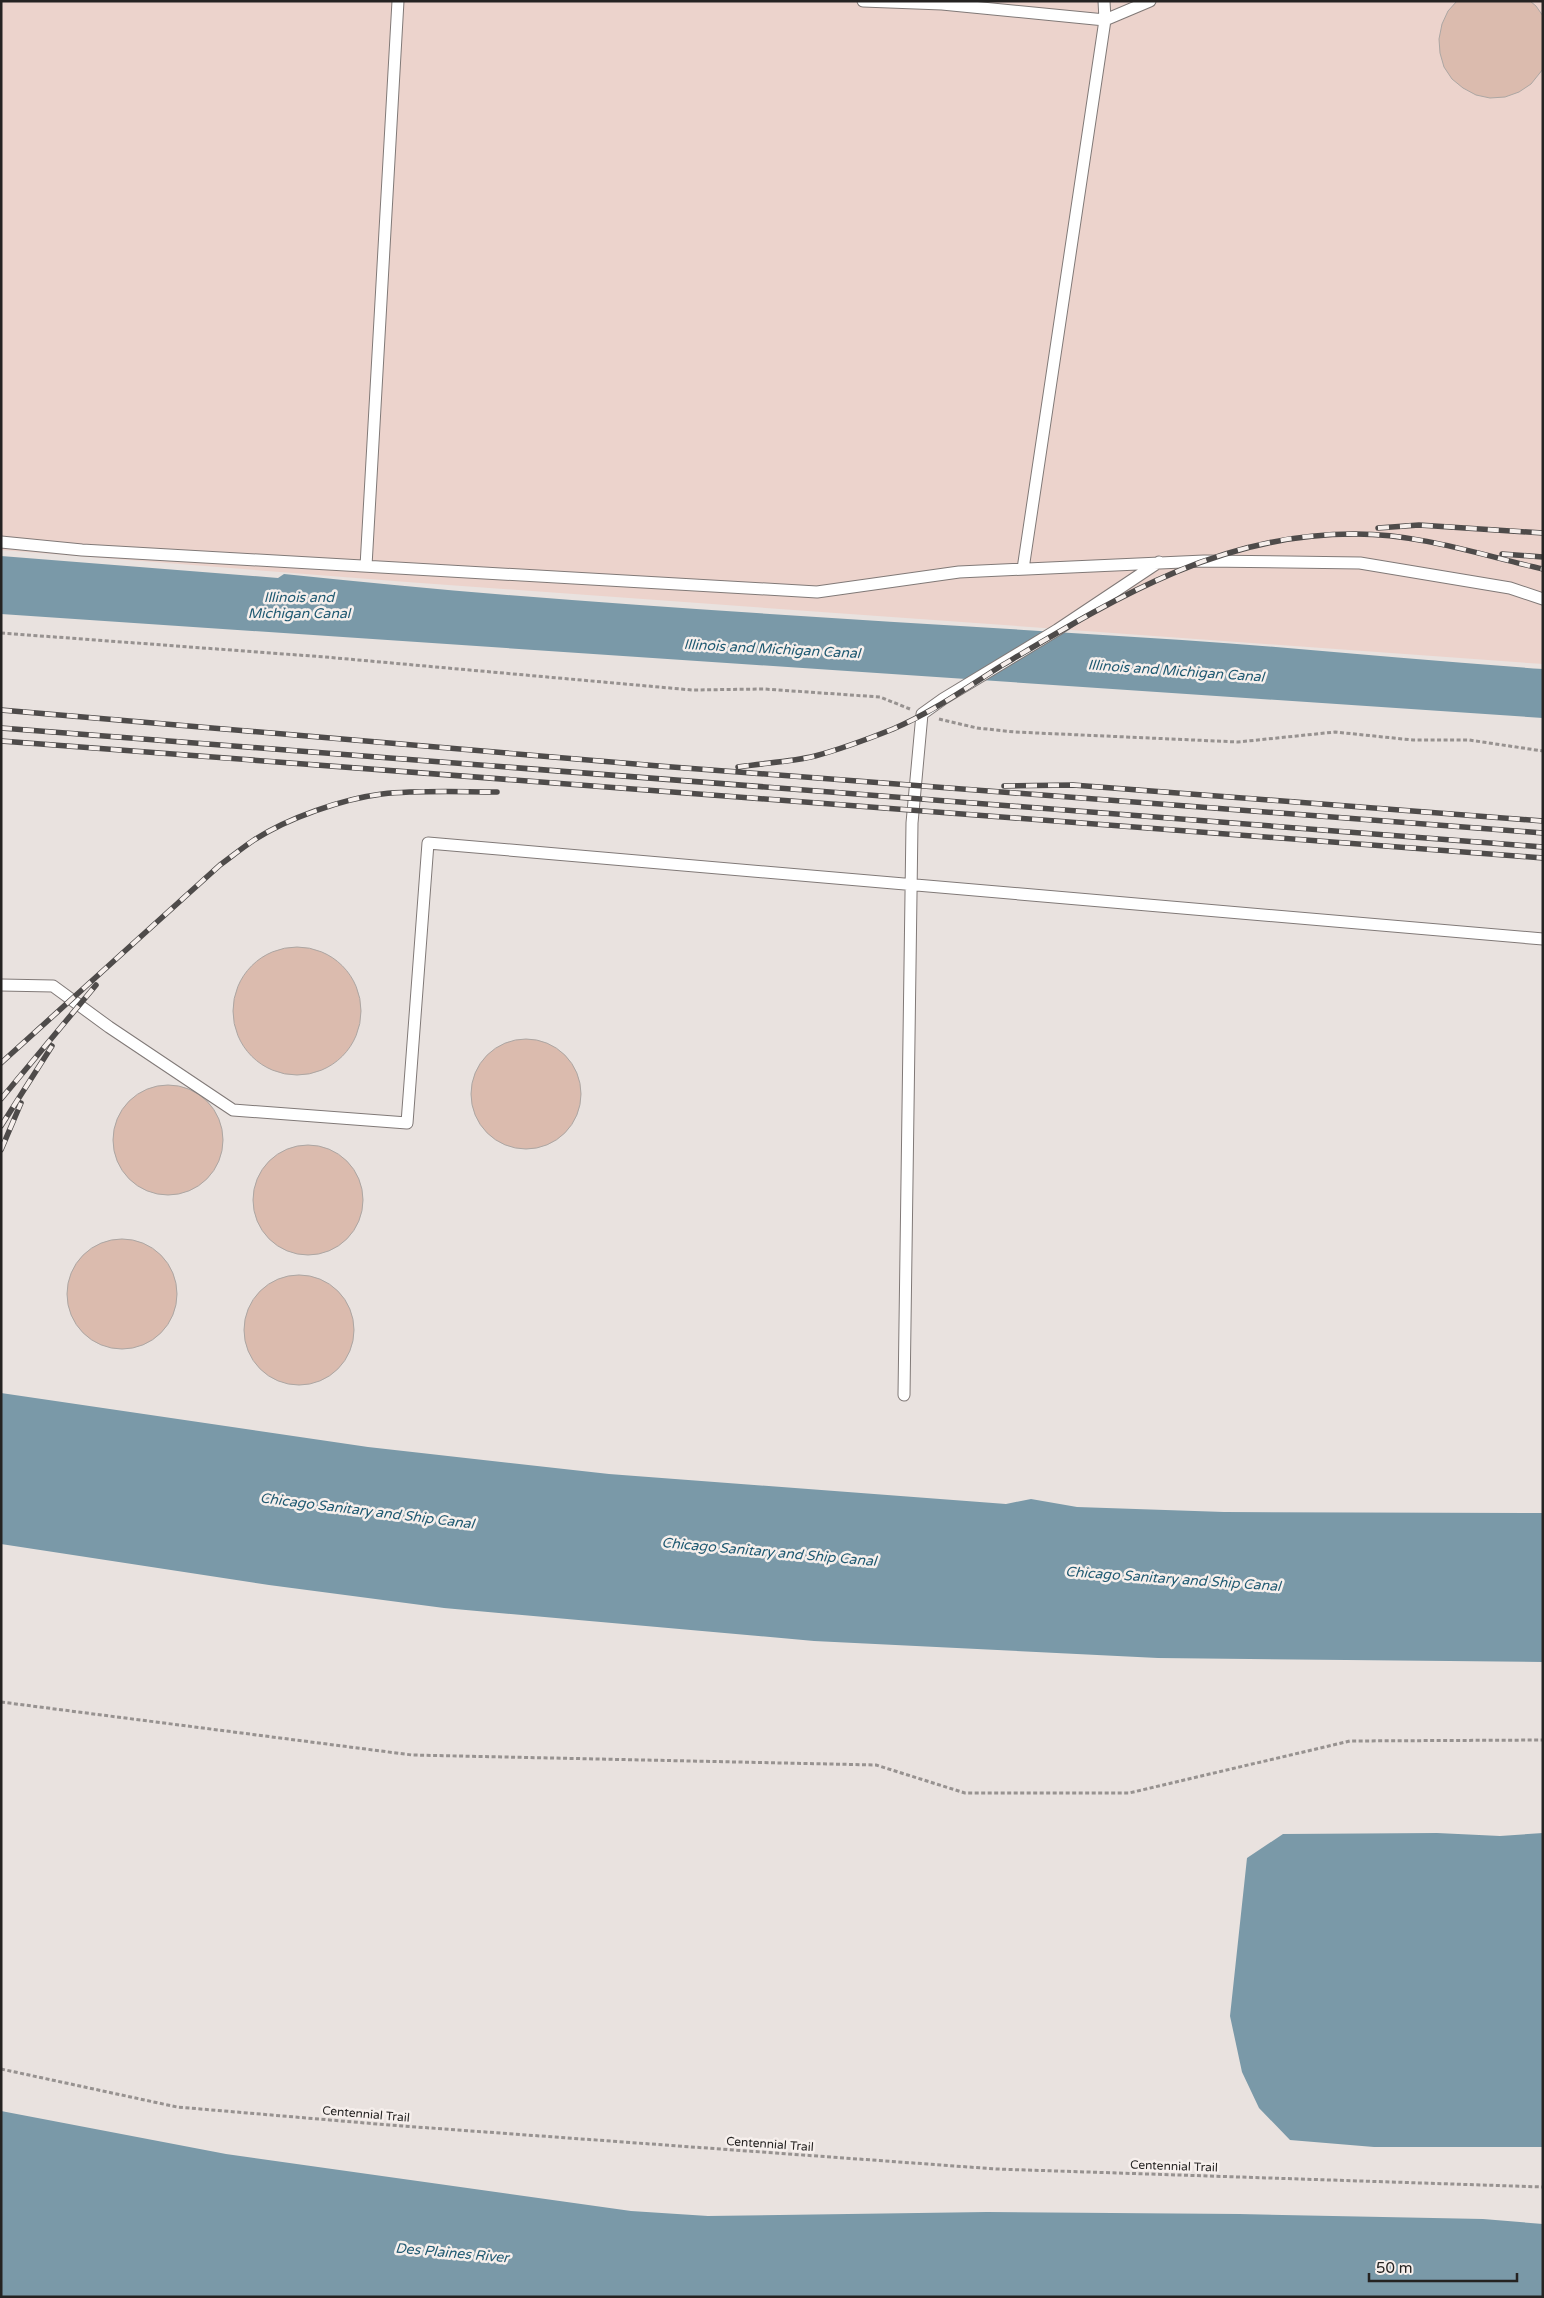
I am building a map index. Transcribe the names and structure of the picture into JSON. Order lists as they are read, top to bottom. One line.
{"streets":{"path":["Centennial Trail"]},"water":["Illinois and Michigan Canal","Chicago Sanitary and Ship Canal","Des Plaines River"],"scale_bar":"50 m"}
